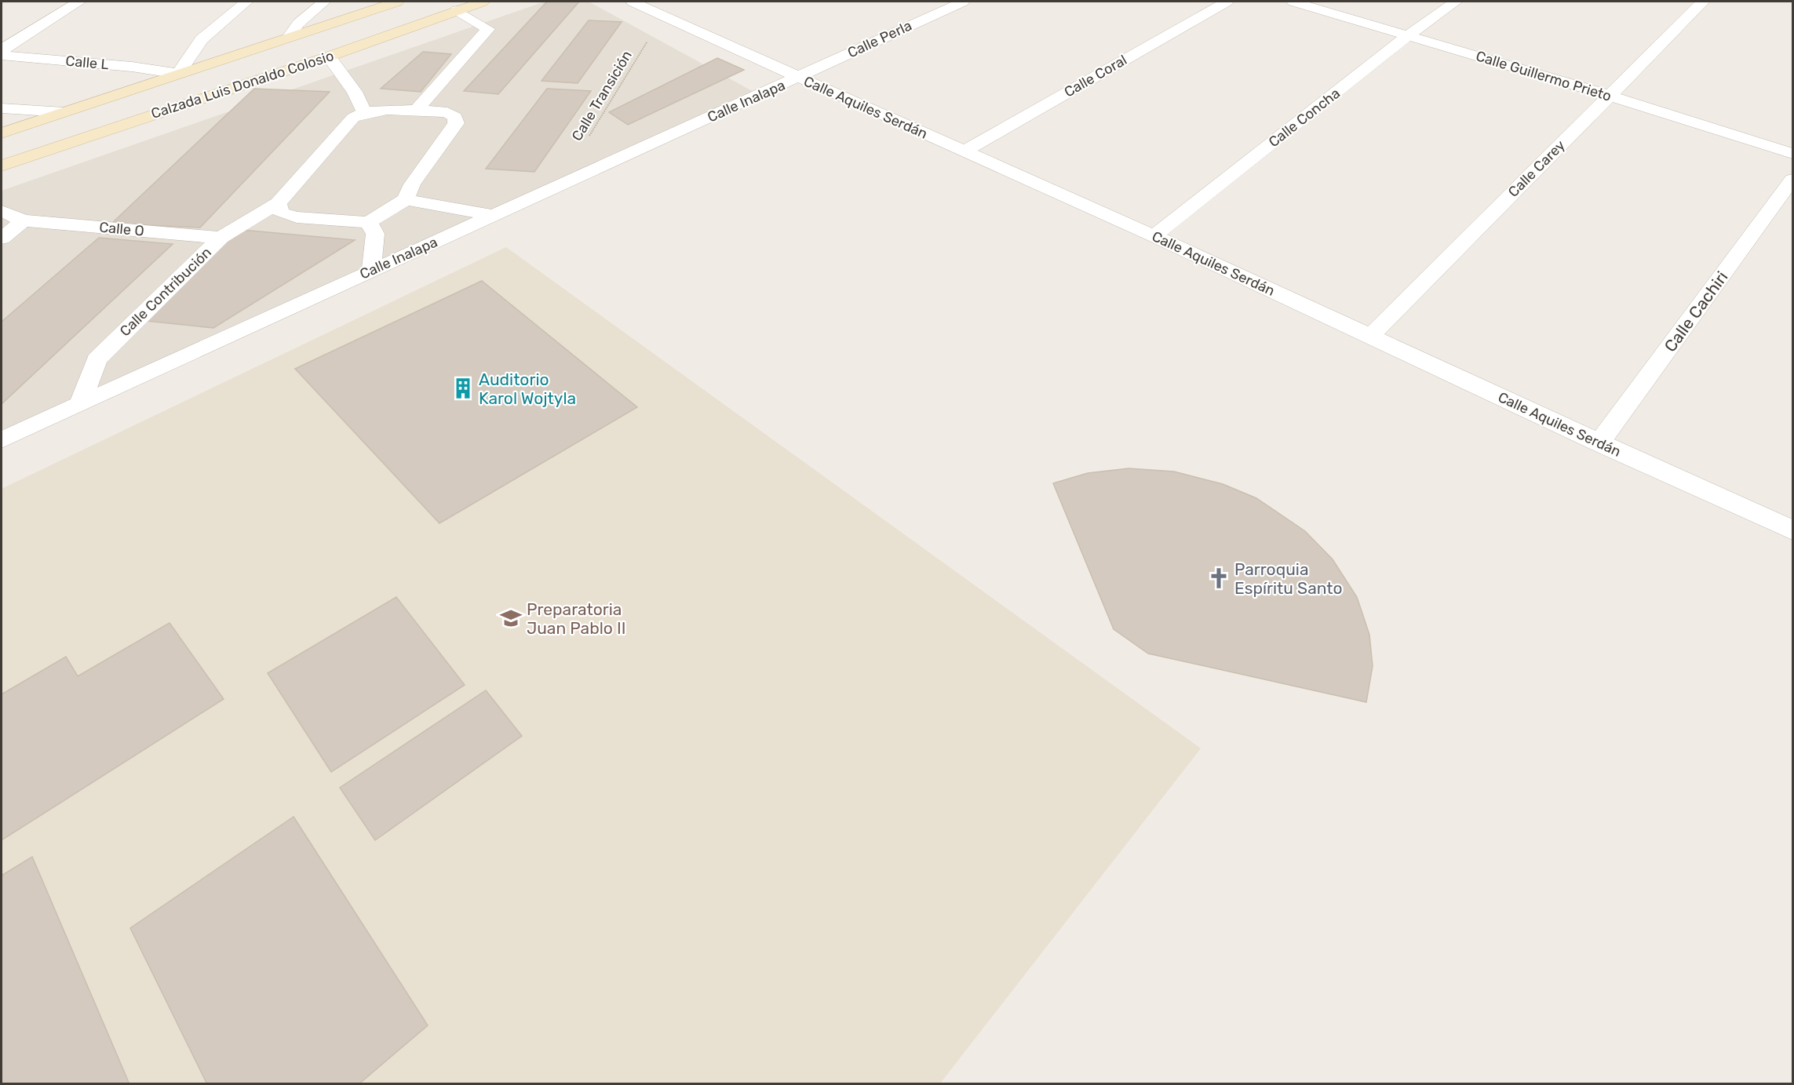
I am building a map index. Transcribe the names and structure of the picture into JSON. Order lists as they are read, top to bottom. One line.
{"streets":{"main road":["Calzada Luis Donaldo Colosio"],"street":["Calle Perla","Calle L","Calle Coral","Calle Guillermo Prieto","Calle Inalapa","Calle Aquiles Serdán","Calle Concha","Calle Carey","Calle O","Calle Contribución","Calle Cachiri"],"path":["Calle Transición"]},"crossings":[["Calle Perla","Calle Inalapa"],["Calle Perla","Calle Aquiles Serdán"],["Calle L","Calzada Luis Donaldo Colosio"],["Calle Coral","Calle Aquiles Serdán"],["Calle Guillermo Prieto","Calle Concha"],["Calle Guillermo Prieto","Calle Carey"],["Calle Transición","Calle Inalapa"],["Calle Transición","Calle Aquiles Serdán"],["Calle Inalapa","Calle Aquiles Serdán"],["Calle Inalapa","Calle Contribución"],["Calle Aquiles Serdán","Calle Concha"],["Calle Aquiles Serdán","Calle Carey"],["Calle Aquiles Serdán","Calle Cachiri"],["Calle O","Calle Contribución"]],"places":{"building":["Auditorio Karol Wojtyla"],"church":["Parroquia Espíritu Santo"],"school or university":["Preparatoria Juan Pablo II"]}}
